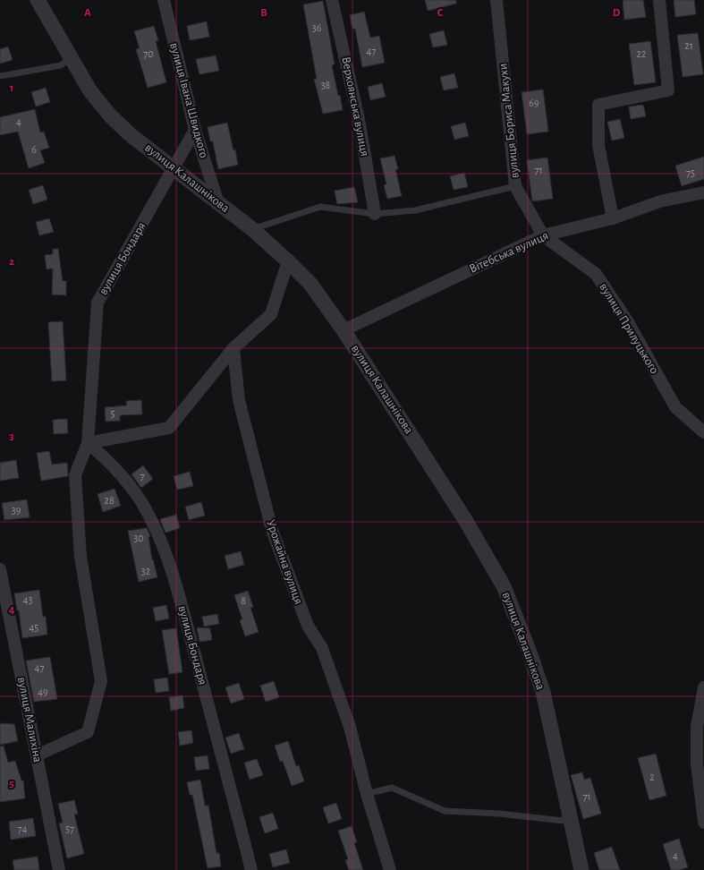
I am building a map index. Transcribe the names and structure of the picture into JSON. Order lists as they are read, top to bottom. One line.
{"streets":{"street":["вулиця Івана Швидкого","Верхоянська вулиця","вулиця Бориса Макухи","вулиця Калашнікова","Вітебська вулиця","вулиця Бондаря","вулиця Прилуцького","Урожайна вулиця","вулиця Малихіна"]},"crossings":[["вулиця Івана Швидкого","вулиця Калашнікова"],["вулиця Івана Швидкого","вулиця Бондаря"],["вулиця Бориса Макухи","Вітебська вулиця"],["вулиця Бориса Макухи","вулиця Прилуцького"],["вулиця Калашнікова","Вітебська вулиця"],["вулиця Калашнікова","вулиця Бондаря"],["Вітебська вулиця","вулиця Прилуцького"],["вулиця Бондаря","вулиця Малихіна"]],"house_numbers":["36","21","47","70","22","38","69","4","6","71","75","5","7","28","39","30","32","43","8","45","47","49","2","71","74","57","4"],"grid":{"columns":["A","B","C","D"],"rows":["1","2","3","4","5"]}}
